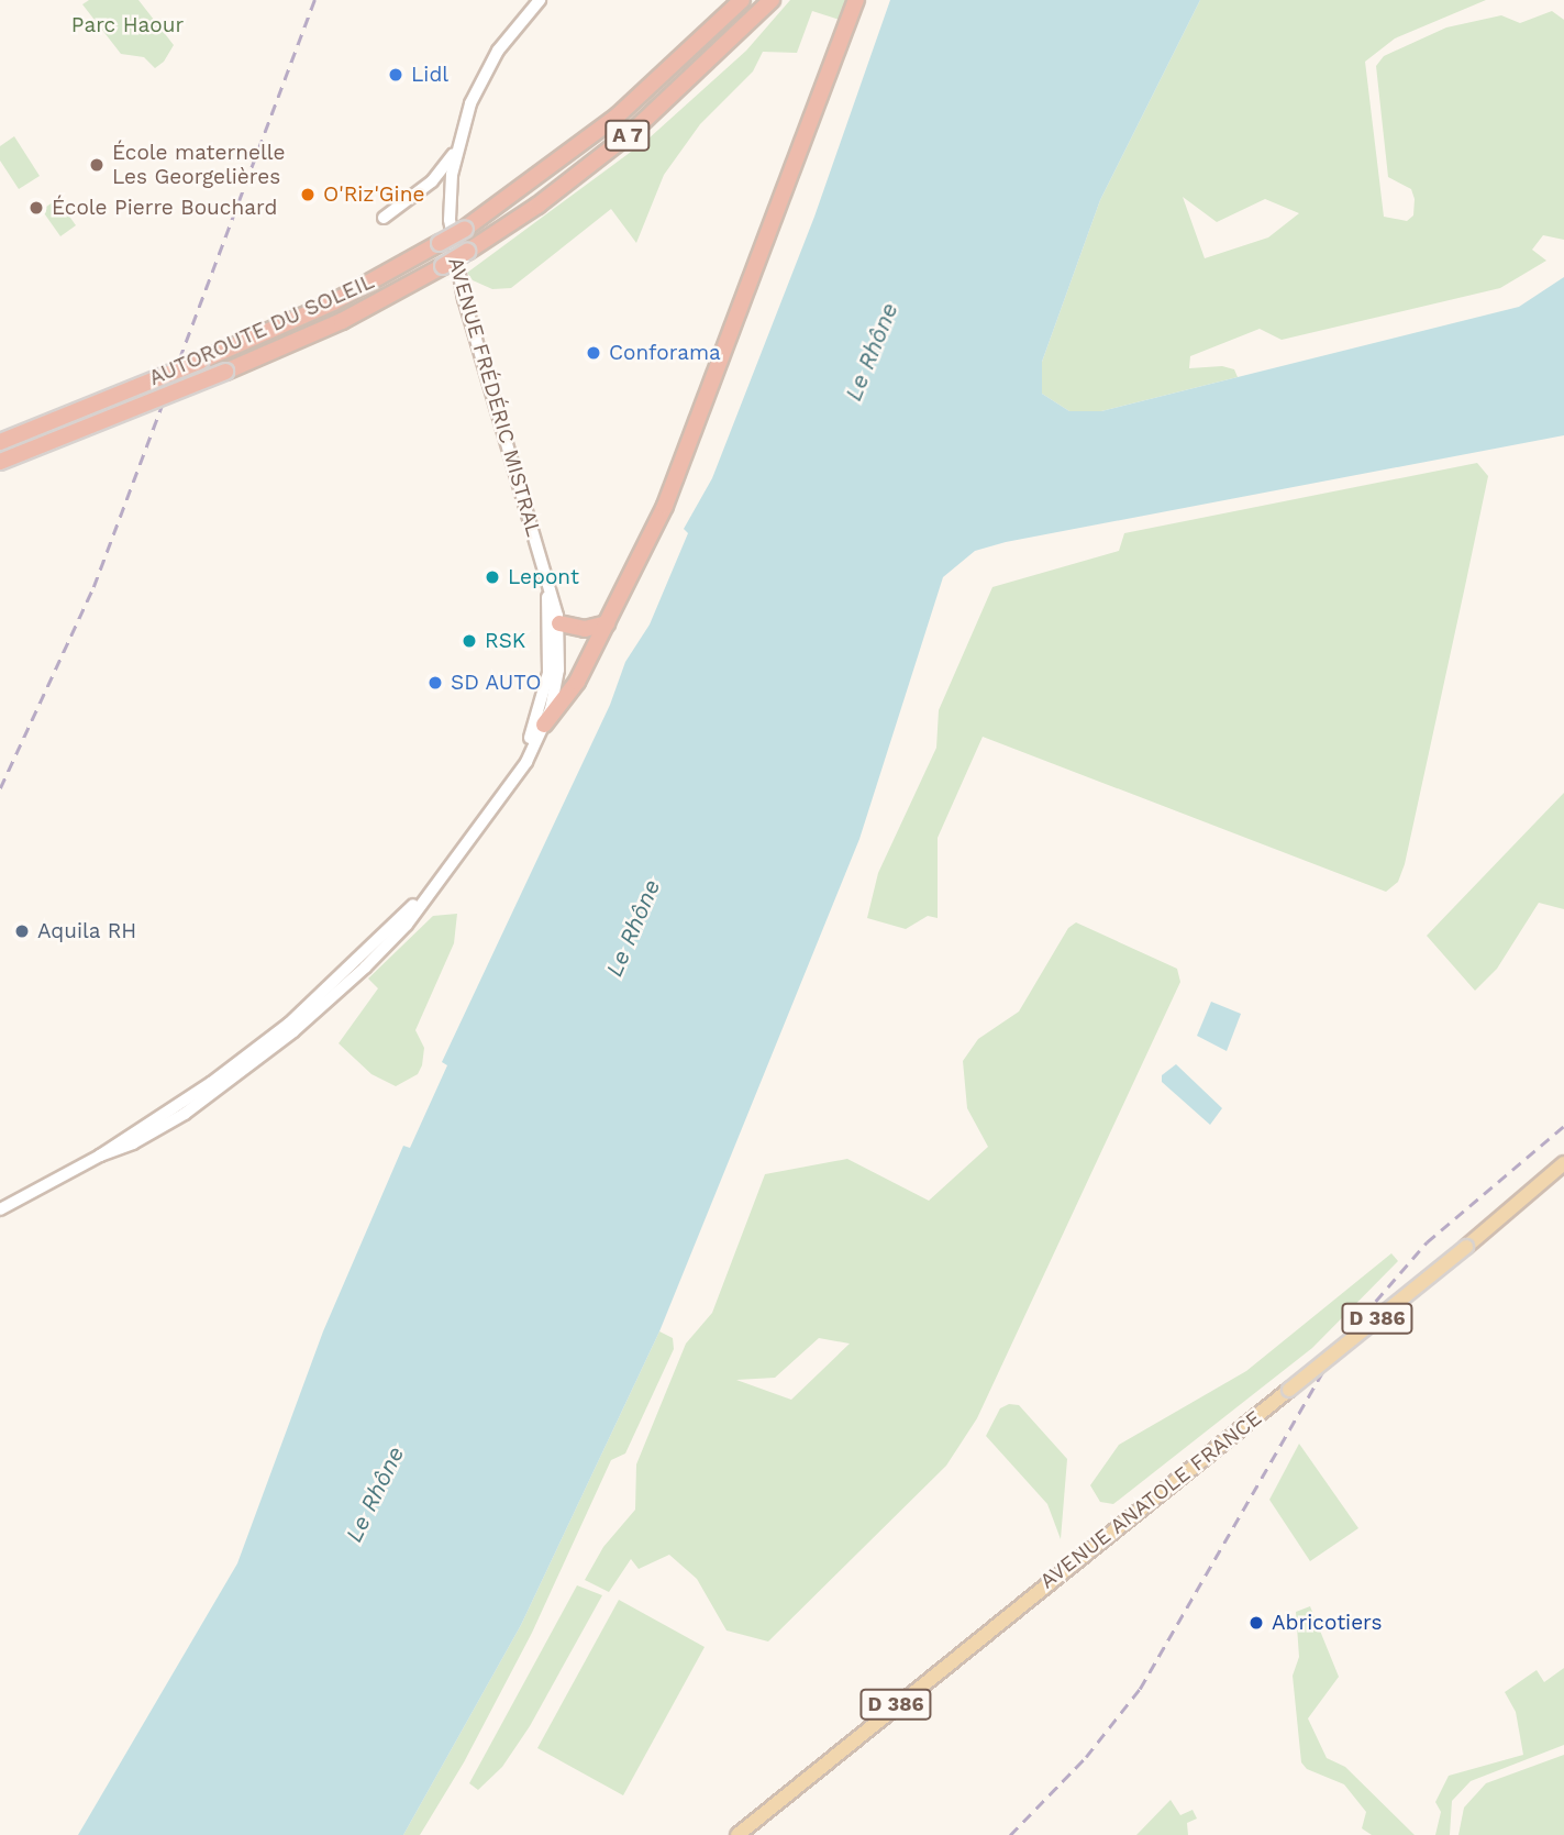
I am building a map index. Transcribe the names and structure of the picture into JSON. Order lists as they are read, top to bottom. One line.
{"streets":{"highway":["A 7","AUTOROUTE DU SOLEIL"],"main road":["AVENUE FRÉDÉRIC MISTRAL","D 386","AVENUE ANATOLE FRANCE"]},"water":["Le Rhône"],"parks":["Parc Haour"],"places":["Lidl","École maternelle Les Georgelières","O'Riz'Gine","École Pierre Bouchard","Conforama","Lepont","RSK","SD AUTO","Aquila RH","Abricotiers"]}
